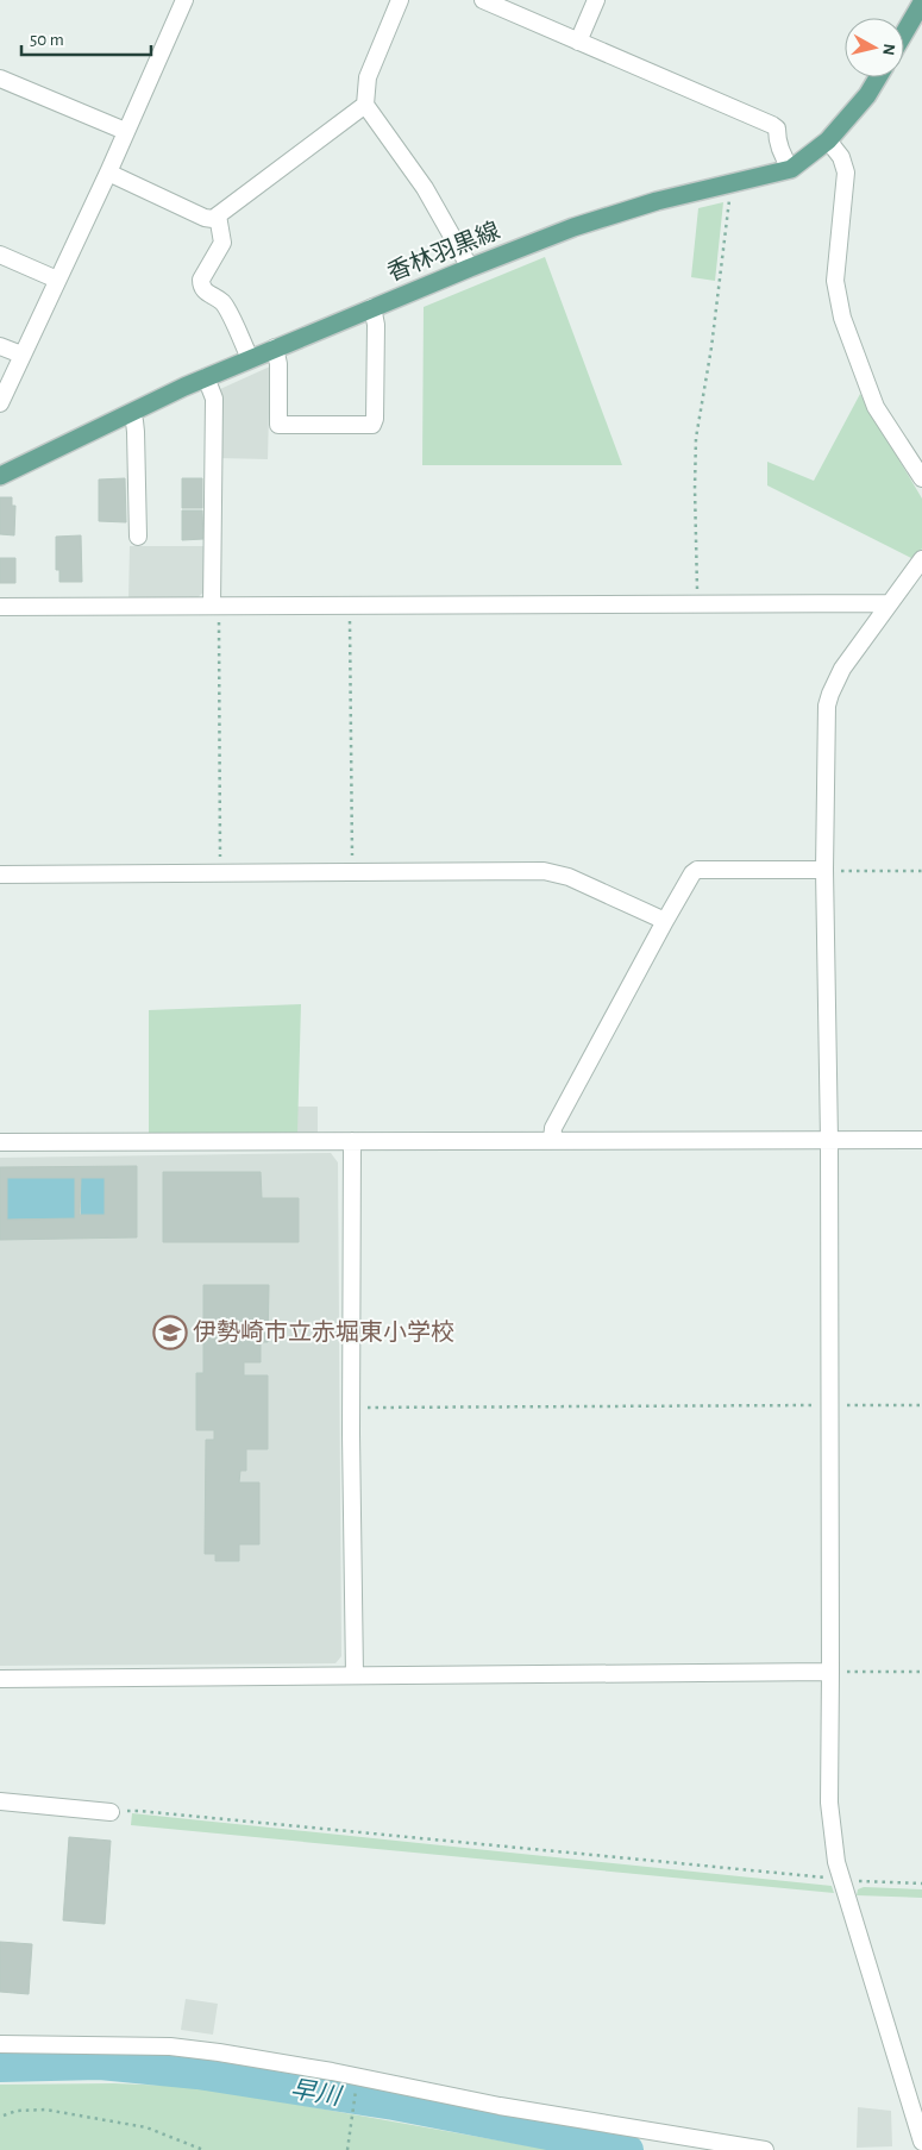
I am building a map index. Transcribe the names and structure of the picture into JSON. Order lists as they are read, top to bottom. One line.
{"streets":{"main road":["香林羽黒線"]},"water":["早川"],"places":{"school or university":["伊勢崎市立赤堀東小学校"]},"scale_bar":"50 m","north":"right"}
